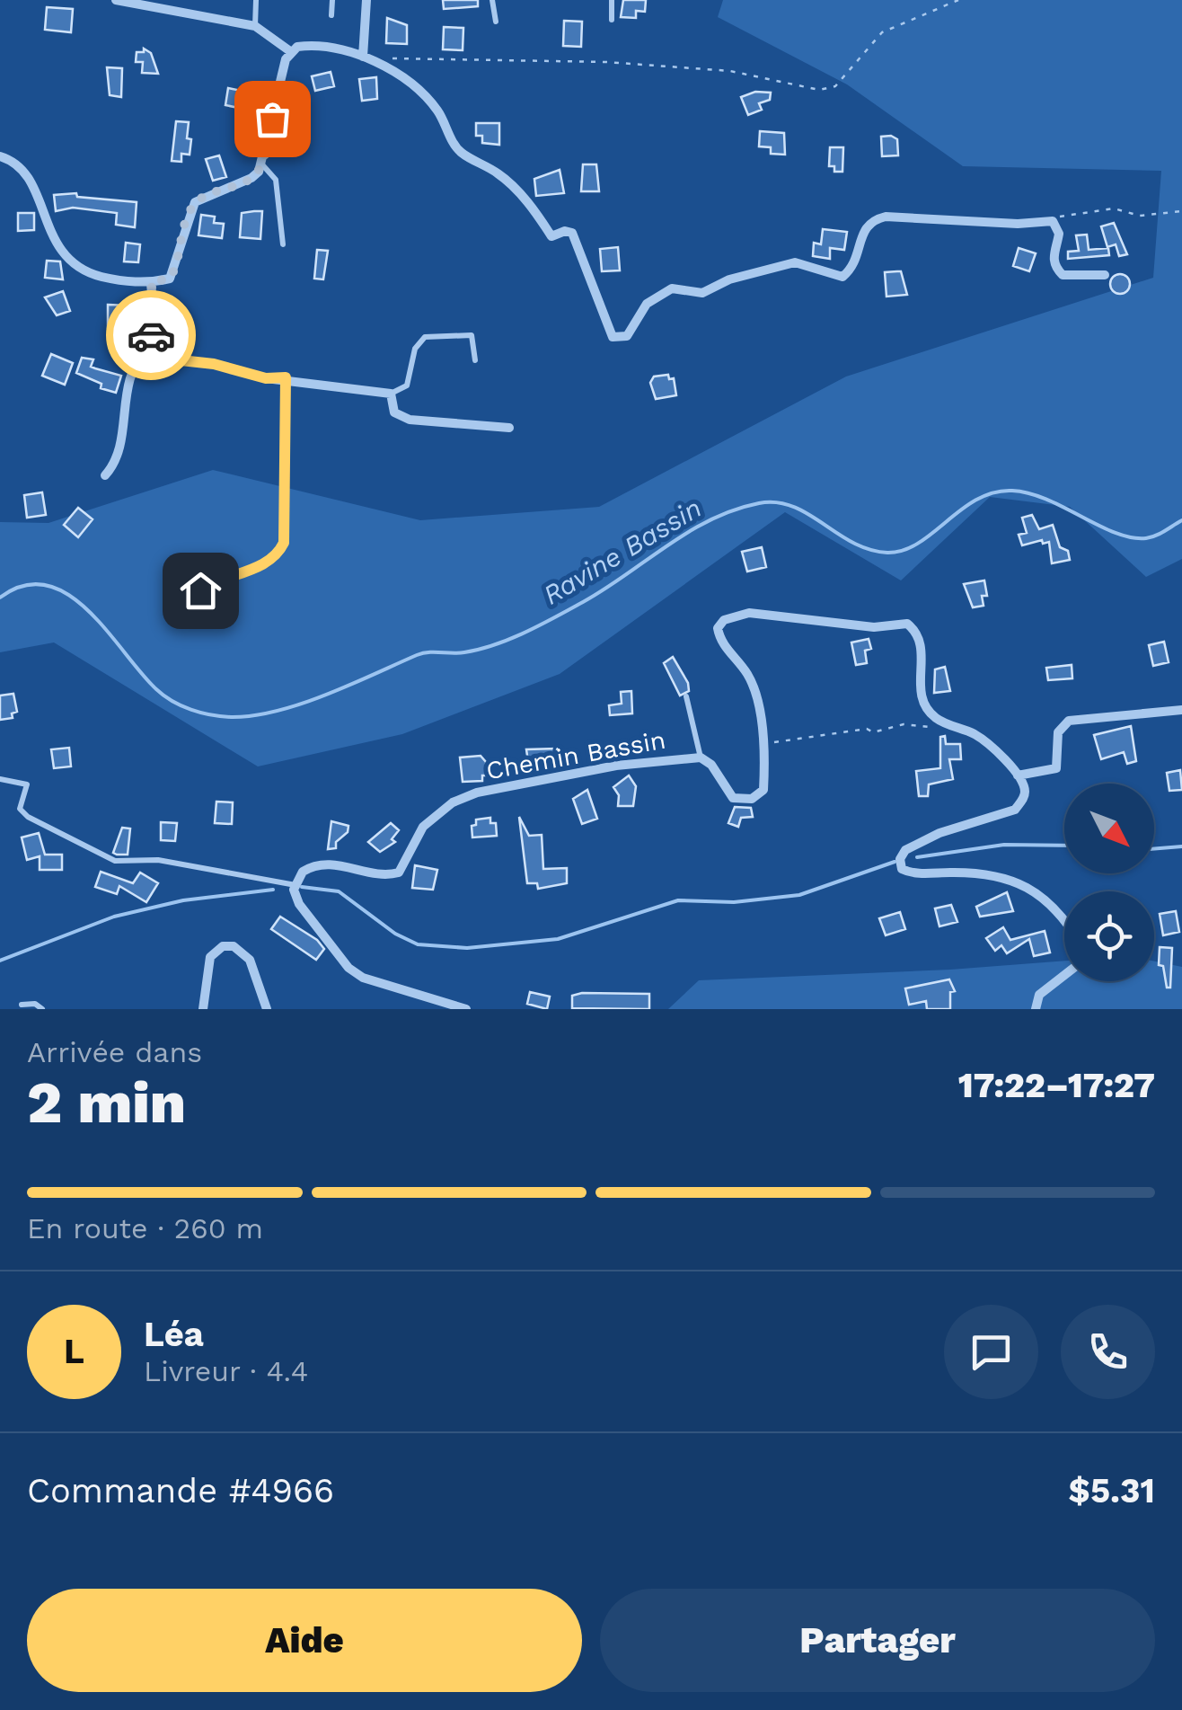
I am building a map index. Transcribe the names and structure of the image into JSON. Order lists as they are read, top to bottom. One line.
{"streets":{"street":["Chemin Bassin"]},"water":["Ravine Bassin"],"north":"bottom right","page":{"heading":["2 min","Arrivée dans","17:22–17:27"],"panel":["Léa","Livreur · 4.4","Commande #4966","$5.31"],"bar":"En route · 260 m","round":"L","buttons":["Aide","Partager"]}}
